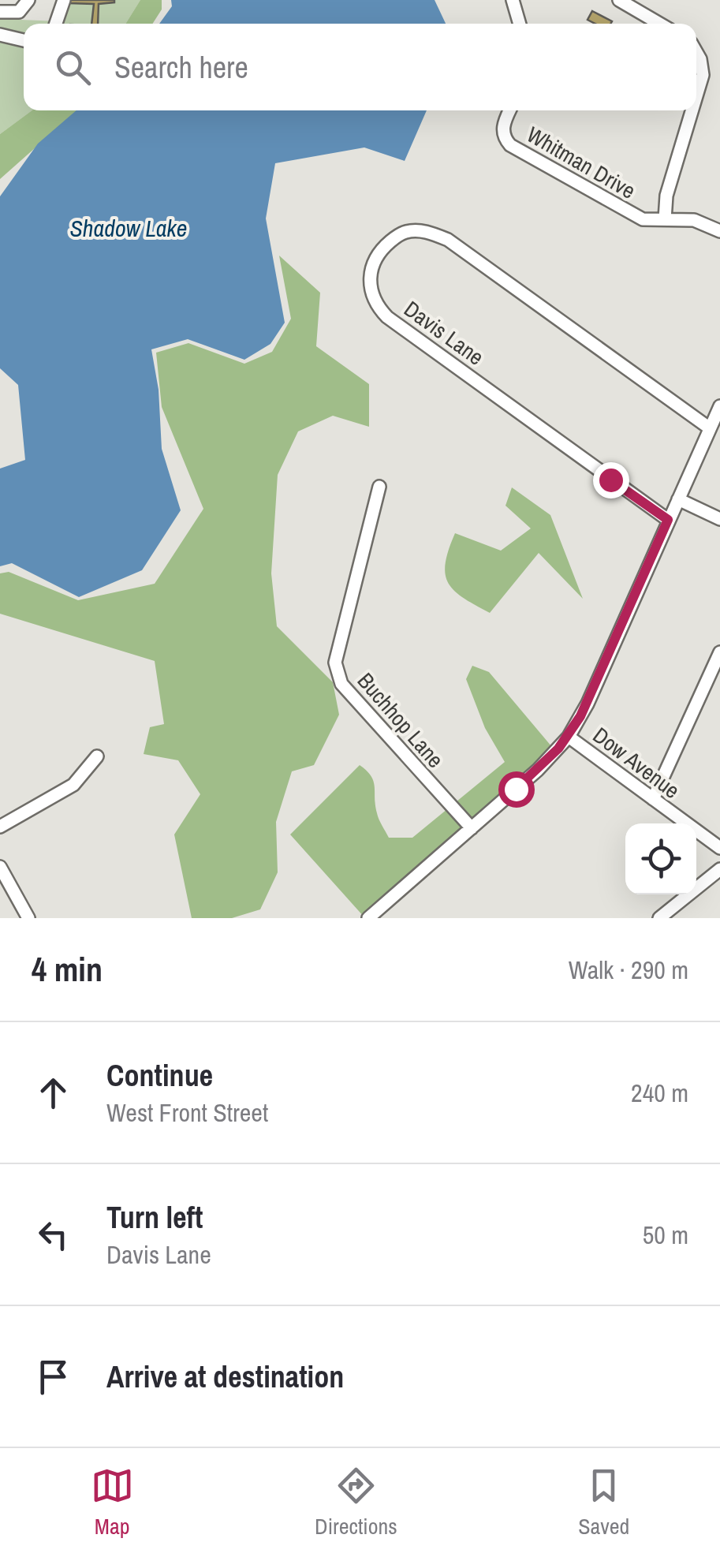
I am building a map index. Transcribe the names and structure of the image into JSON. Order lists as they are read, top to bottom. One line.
{"streets":{"street":["Whitman Drive","Davis Lane","Buchhop Lane","Dow Avenue"]},"water":["Shadow Lake"],"page":{"search":"Search here","heading":["4 min","Walk · 290 m"],"list":[["Continue","West Front Street","240 m"],["Turn left","Davis Lane","50 m"],"Arrive at destination"],"nav":["Map","Directions","Saved"]}}
